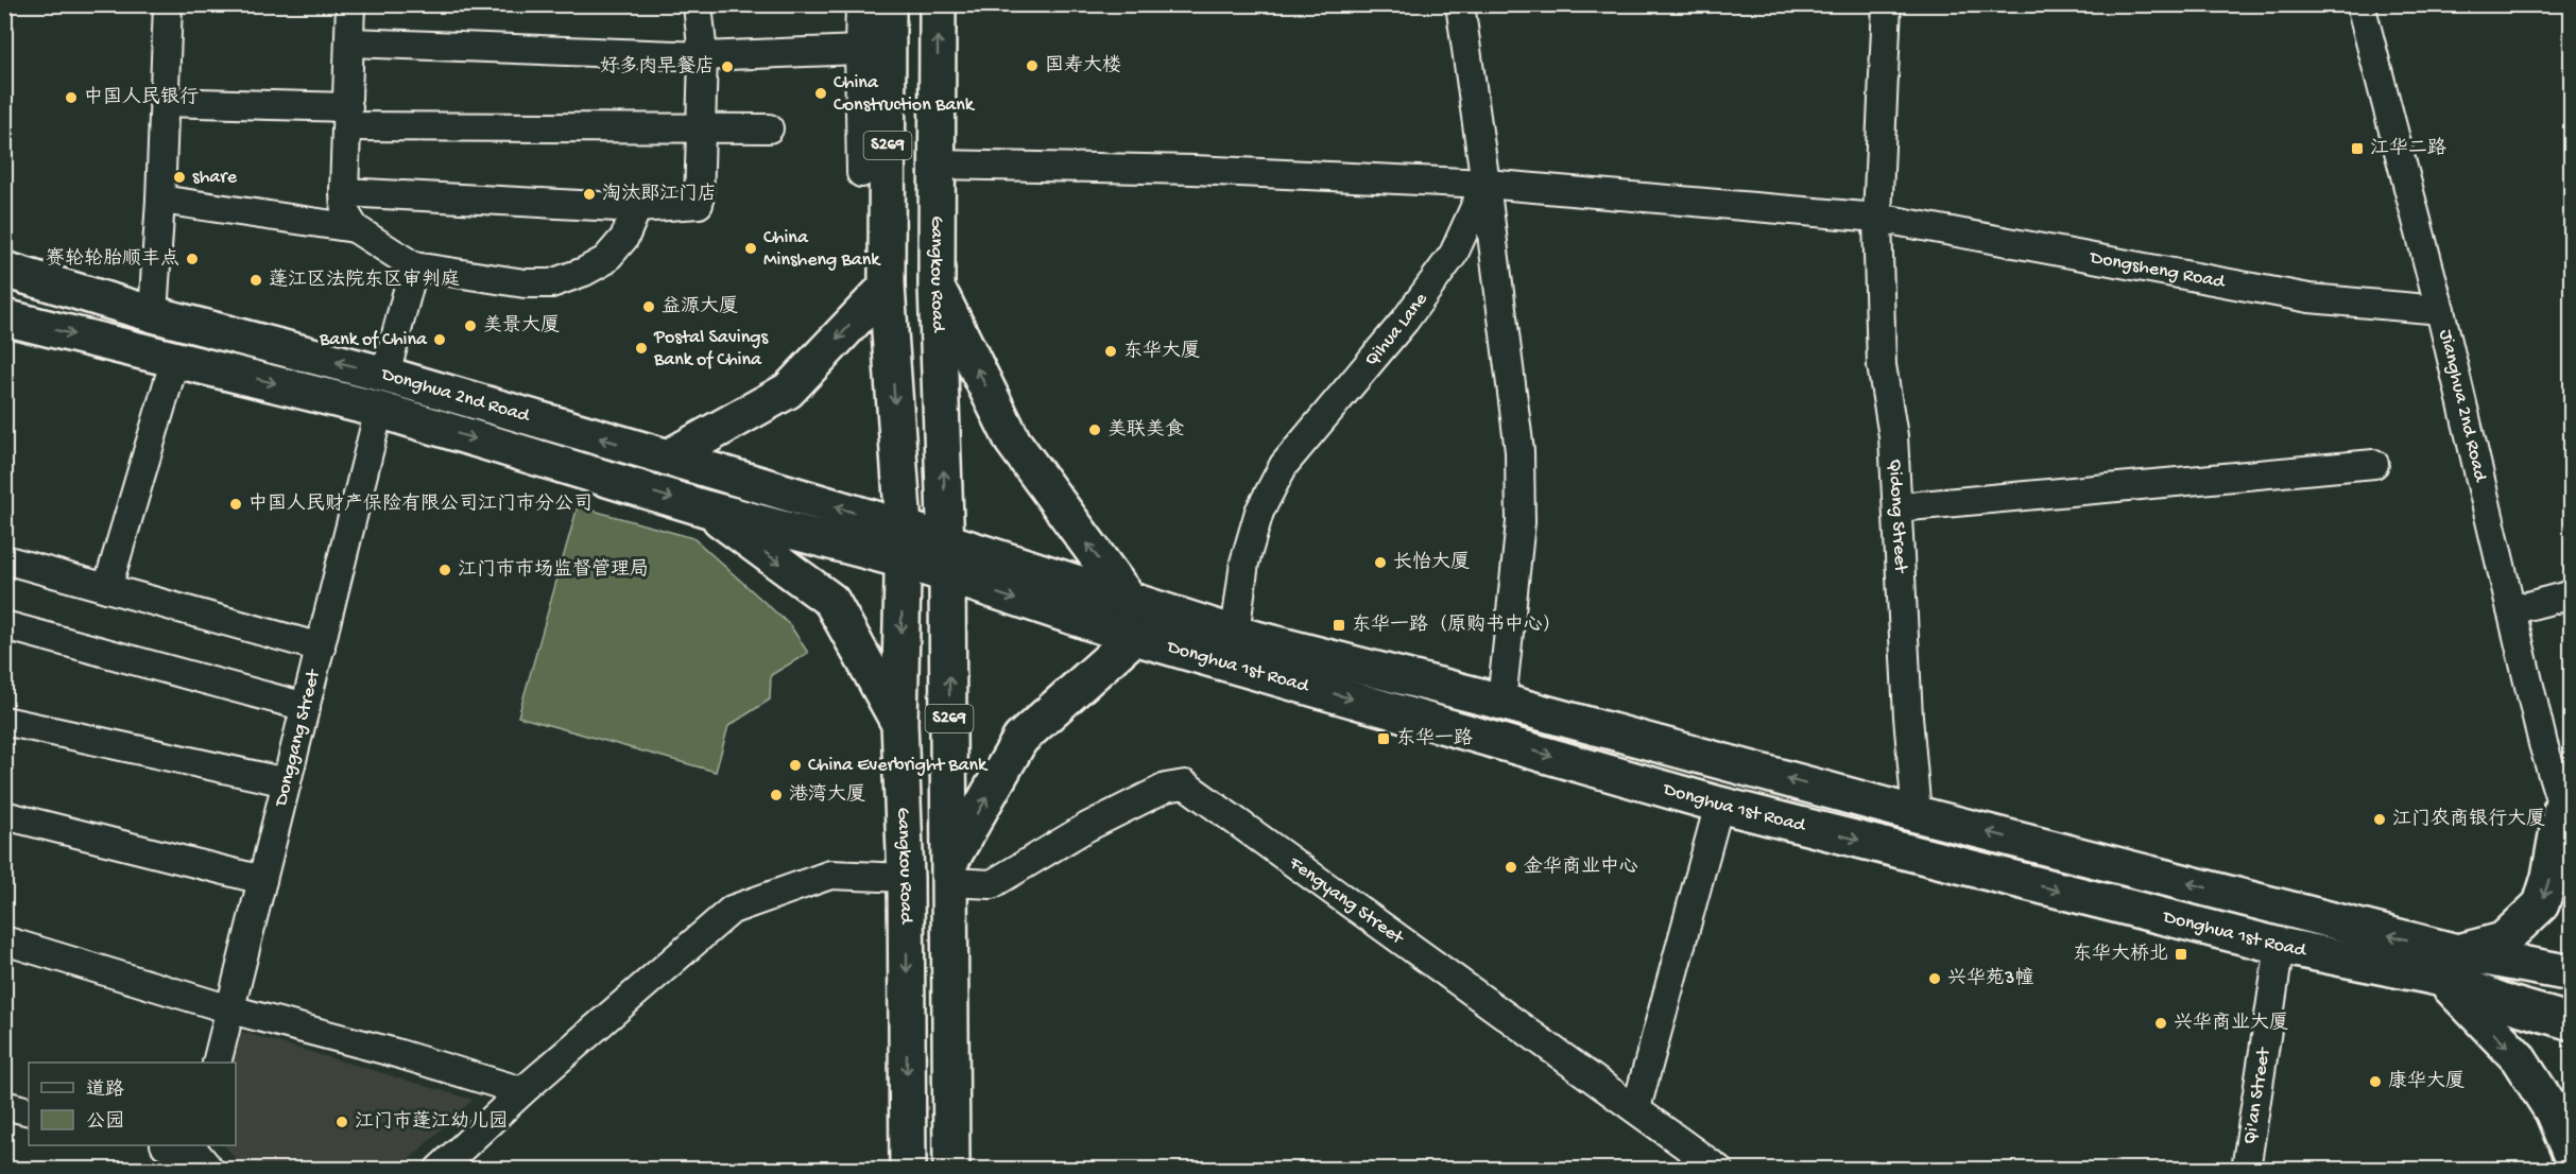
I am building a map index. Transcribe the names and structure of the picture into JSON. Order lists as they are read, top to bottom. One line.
{"streets":{"main road":["S269","Gangkou Road","Donghua 2nd Road","Donghua 1st Road"],"street":["Dongsheng Road","Qihua Lane","Jianghua 2nd Road","Qidong Street","Donggang Street","Fengyang Street","Qi'an Street"]},"crossings":[["S269","Gangkou Road"],["S269","Donghua 1st Road"],["S269","Fengyang Street"],["Dongsheng Road","Gangkou Road"],["Dongsheng Road","Qihua Lane"],["Dongsheng Road","Jianghua 2nd Road"],["Dongsheng Road","Qidong Street"],["Gangkou Road","Donghua 2nd Road"],["Gangkou Road","Donghua 1st Road"],["Qihua Lane","Donghua 1st Road"],["Donghua 2nd Road","Donghua 1st Road"],["Donghua 2nd Road","Donggang Street"],["Qidong Street","Donghua 1st Road"],["Donghua 1st Road","Qi'an Street"]],"places":{"other":["国寿大楼","好多肉早餐店","China Construction Bank","中国人民银行","share","淘汰郎江门店","China Minsheng Bank","赛轮轮胎顺丰点","蓬江区法院东区审判庭","益源大厦","美景大厦","Bank of China","Postal Savings Bank of China","东华大厦","美联美食","中国人民财产保险有限公司江门市分公司","长怡大厦","江门市市场监督管理局","China Everbright Bank","港湾大厦","江门农商银行大厦","金华商业中心","兴华苑3幢","兴华商业大厦","康华大厦","江门市蓬江幼儿园"],"transit":["江华二路","东华一路（原购书中心）","东华一路","东华大桥北"]},"legend":["道路","公园"]}
